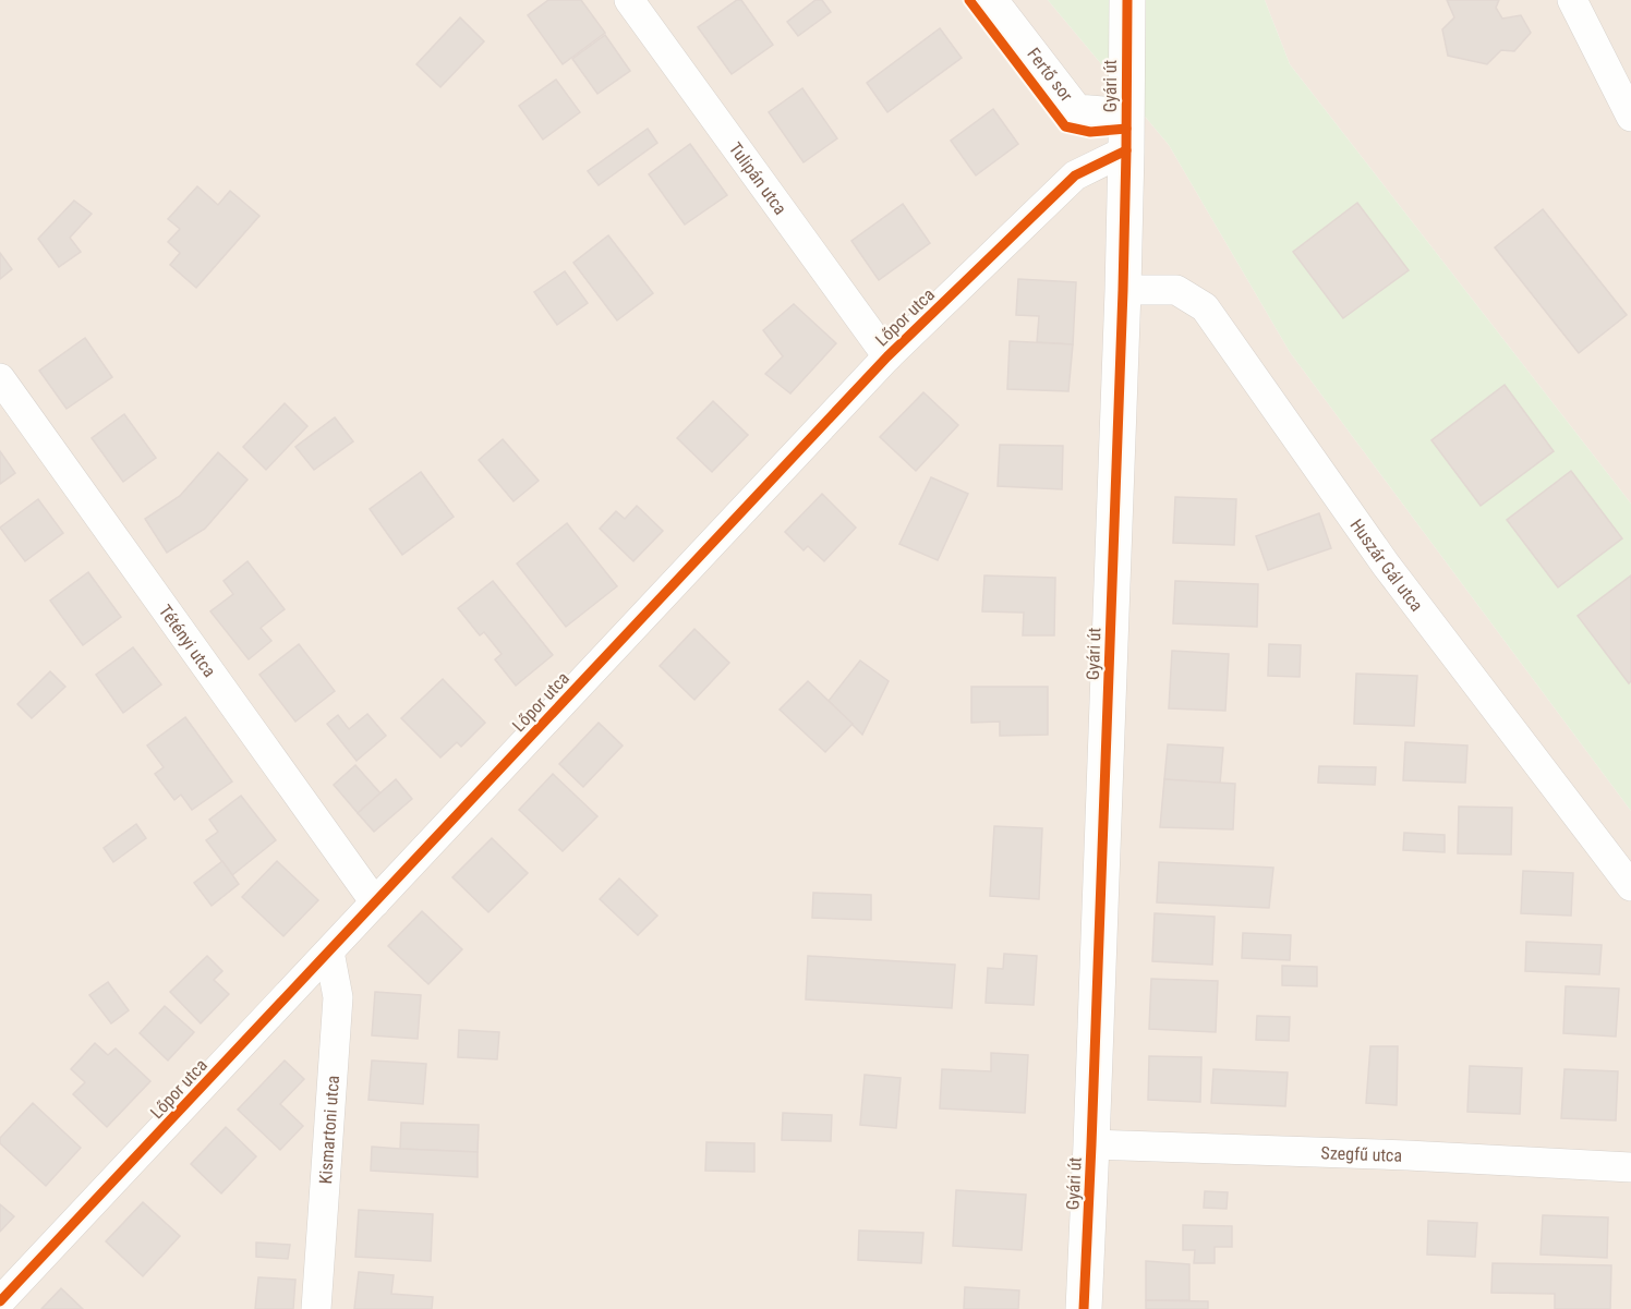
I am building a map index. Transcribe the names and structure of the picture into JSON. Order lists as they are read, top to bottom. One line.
{"streets":{"street":["Fertő sor","Gyári út","Tulipán utca","Lőpor utca","Huszár Gál utca","Tétényi utca","Kismartoni utca","Szegfű utca"]},"crossings":[["Fertő sor","Gyári út"],["Gyári út","Lőpor utca"],["Gyári út","Huszár Gál utca"],["Gyári út","Szegfű utca"],["Tulipán utca","Lőpor utca"],["Lőpor utca","Tétényi utca"],["Lőpor utca","Kismartoni utca"]]}
